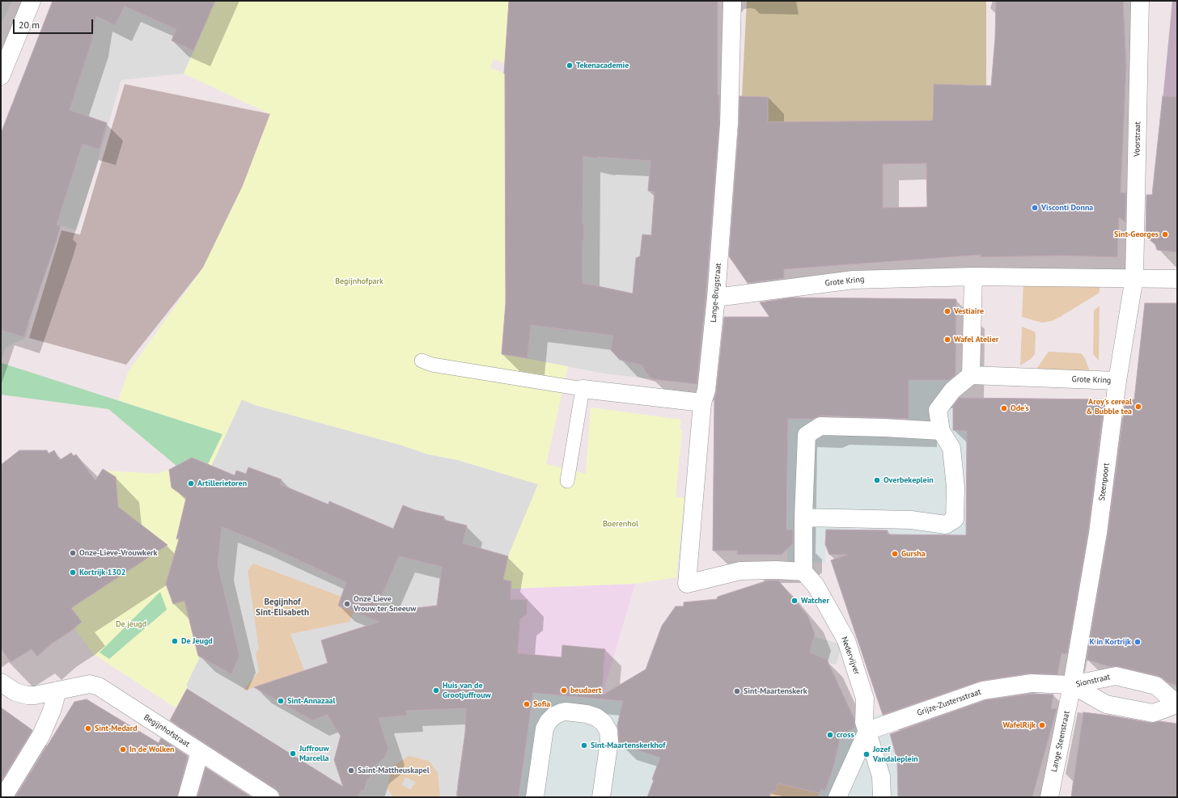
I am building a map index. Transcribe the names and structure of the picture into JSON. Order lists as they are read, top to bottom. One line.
{"streets":{"street":["Voorstraat","Grote Kring","Lange-Brugstraat","Steenpoort","Nedervijver","Sionstraat","Grijze-Zustersstraat","Begijnhofstraat","Lange Steenstraat"]},"crossings":[["Voorstraat","Grote Kring"],["Voorstraat","Steenpoort"],["Grote Kring","Lange-Brugstraat"],["Grote Kring","Steenpoort"],["Lange-Brugstraat","Nedervijver"],["Steenpoort","Sionstraat"],["Steenpoort","Grijze-Zustersstraat"],["Steenpoort","Lange Steenstraat"],["Nedervijver","Grijze-Zustersstraat"],["Sionstraat","Grijze-Zustersstraat"],["Sionstraat","Lange Steenstraat"],["Grijze-Zustersstraat","Lange Steenstraat"]],"districts":["Begijnhof Sint-Elisabeth"],"parks":["Begijnhofpark","Boerenhol","De jeugd"],"places":["Tekenacademie","Visconti Donna","Sint-Georges","Vestiaire","Wafel Atelier","Aroy's cereal & Bubble tea","Ode's","Overbekeplein","Artillerietoren","Onze-Lieve-Vrouwkerk","Gursha","Kortrijk 1302","Watcher","Onze Lieve Vrouw ter Sneeuw","De Jeugd","K in Kortrijk","Huis van de Grootjuffrouw","beudaert","Sint-Maartenskerk","Sint-Annazaal","Sofia","WafelRijk","Sint-Medard","cross","Sint-Maartenskerkhof","In de Wolken","Juffrouw Marcella","Jozef Vandaleplein","Saint-Mattheuskapel"],"scale_bar":"20 m"}
